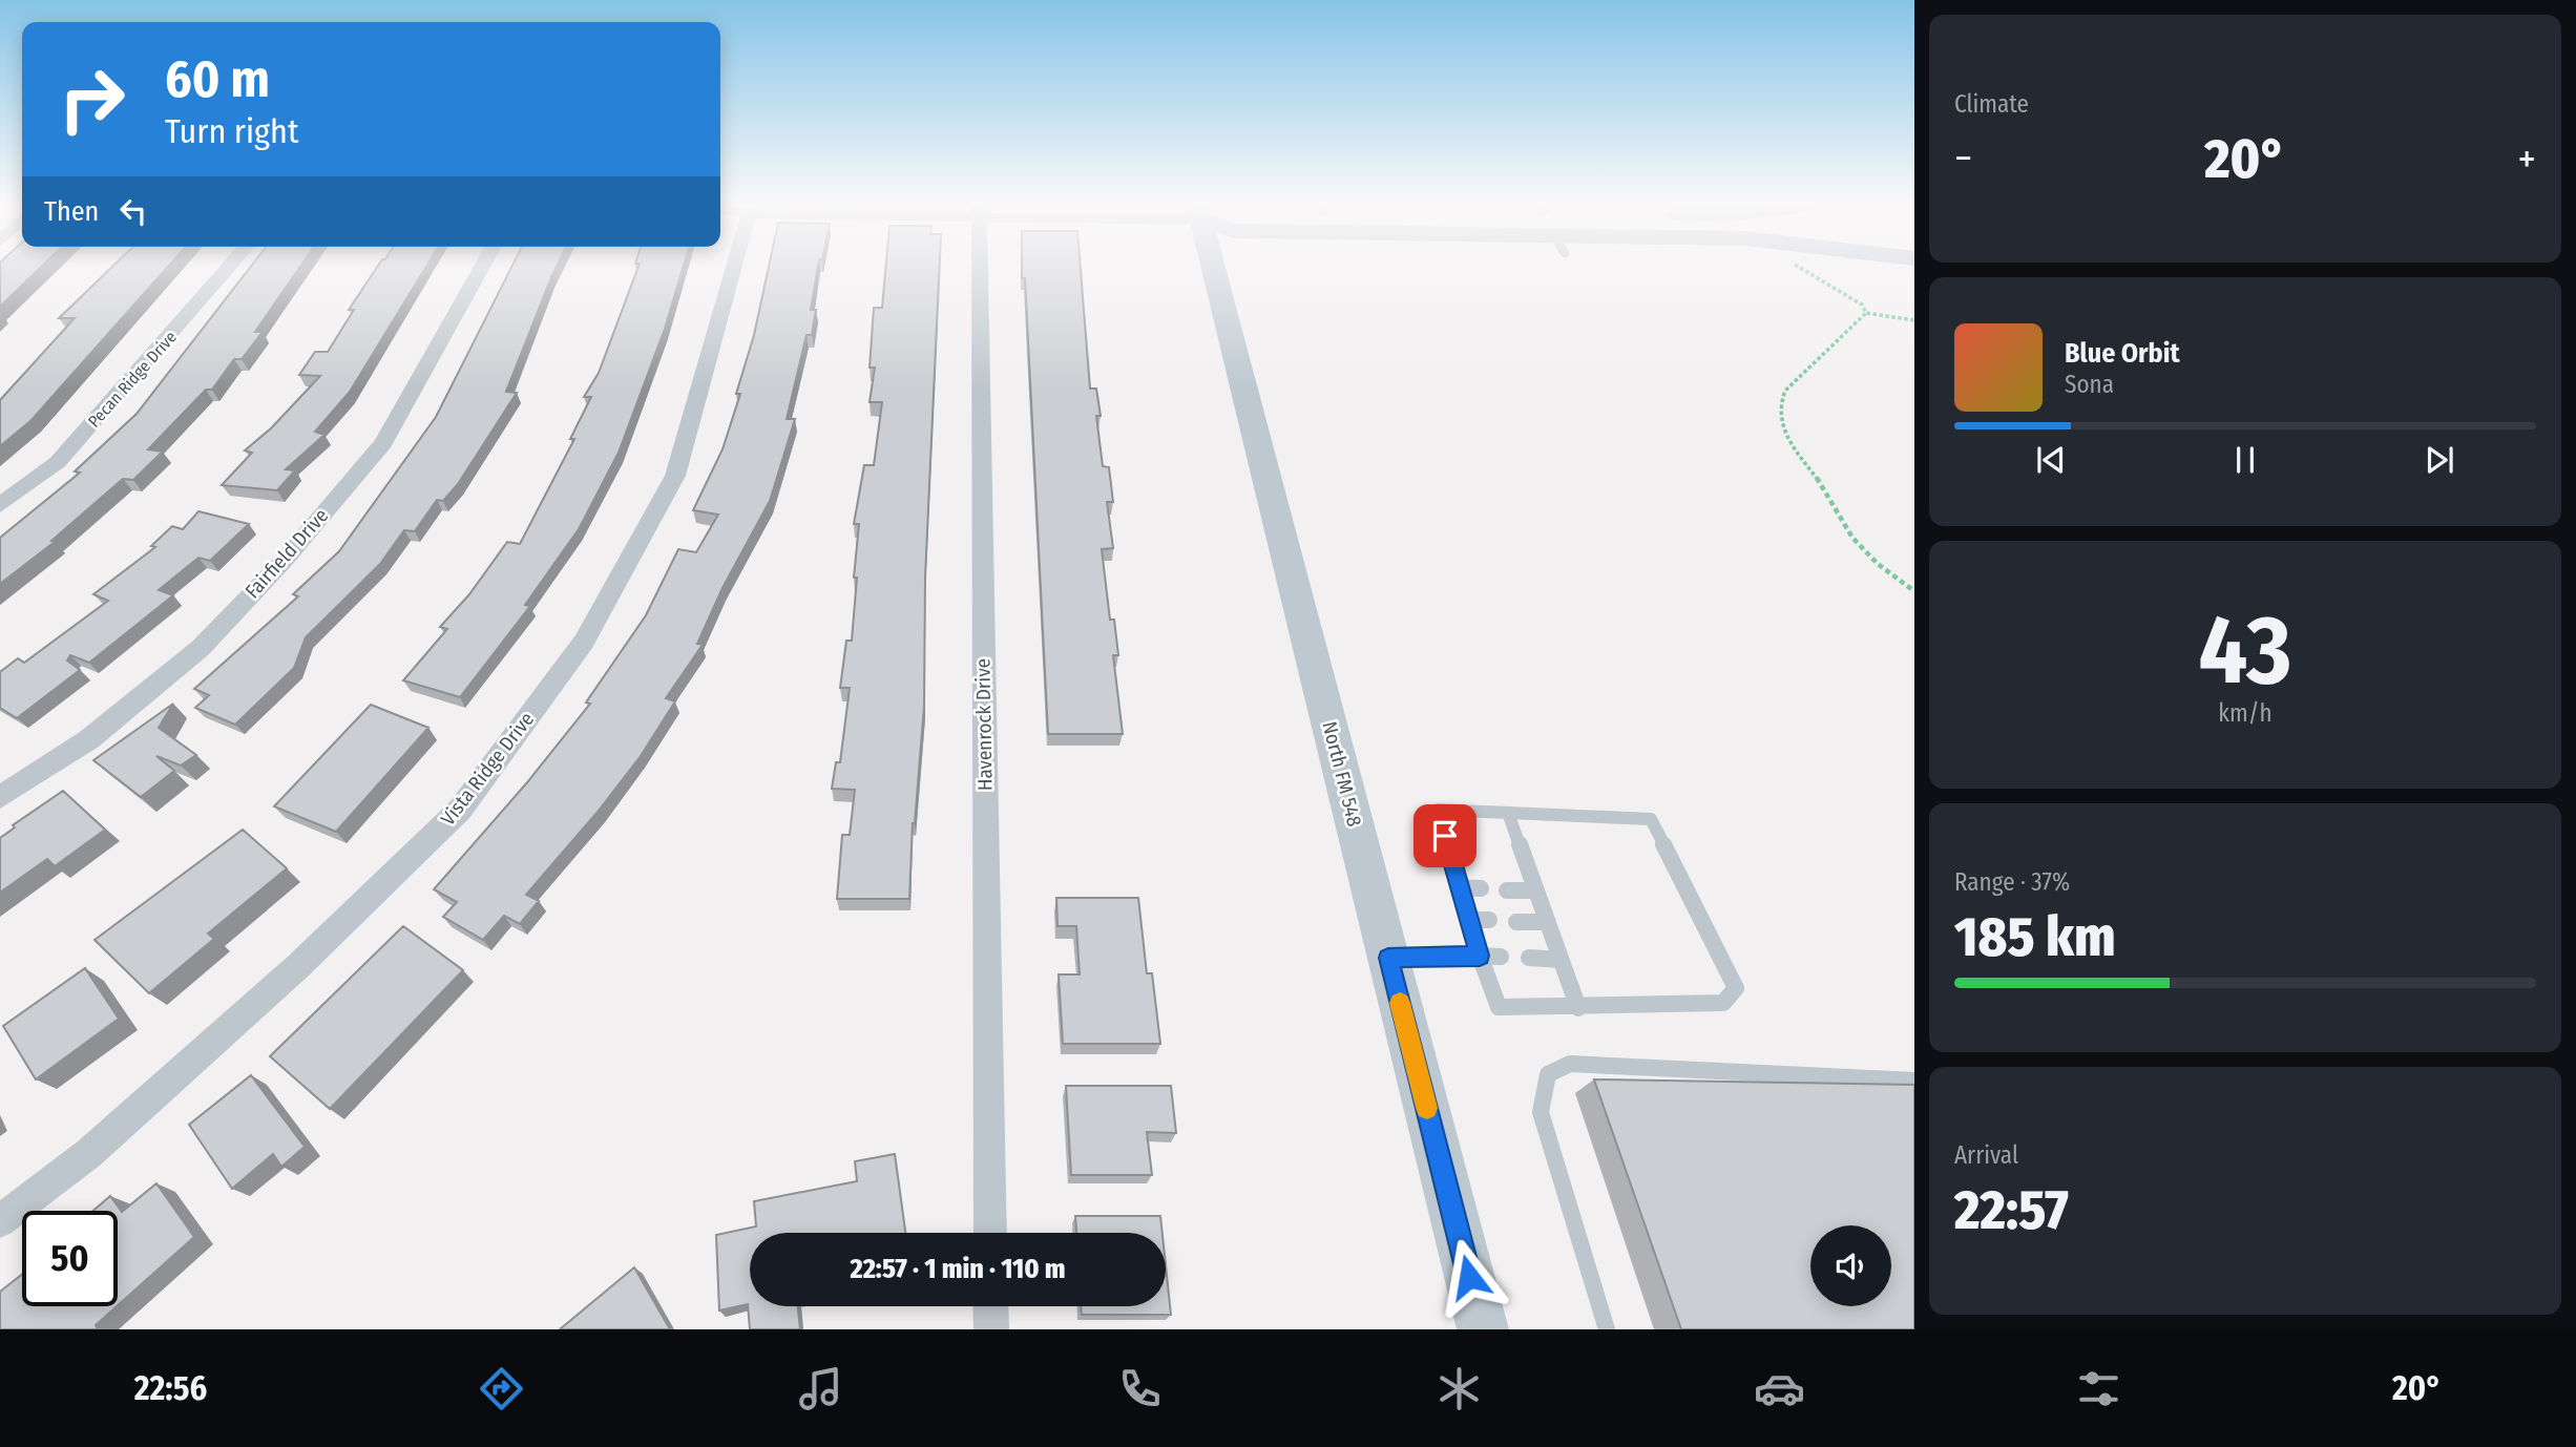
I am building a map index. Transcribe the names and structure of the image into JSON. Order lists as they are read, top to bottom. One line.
{"streets":{"main road":["North FM 548"],"street":["Pecan Ridge Drive","Fairfield Drive","Havenrock Drive","Vista Ridge Drive"]},"page":{"tile":["Climate",["43","km/h"],["Range · 37%","185 km"],["Arrival","22:57"]],"turn":["60 m","Turn right"],"heat":["−","20°","+"],"then":"Then","song":["Blue Orbit","Sona"],"limit":"50","trip":"22:57 · 1 min · 110 m","tabs":["22:56","20°"]}}
